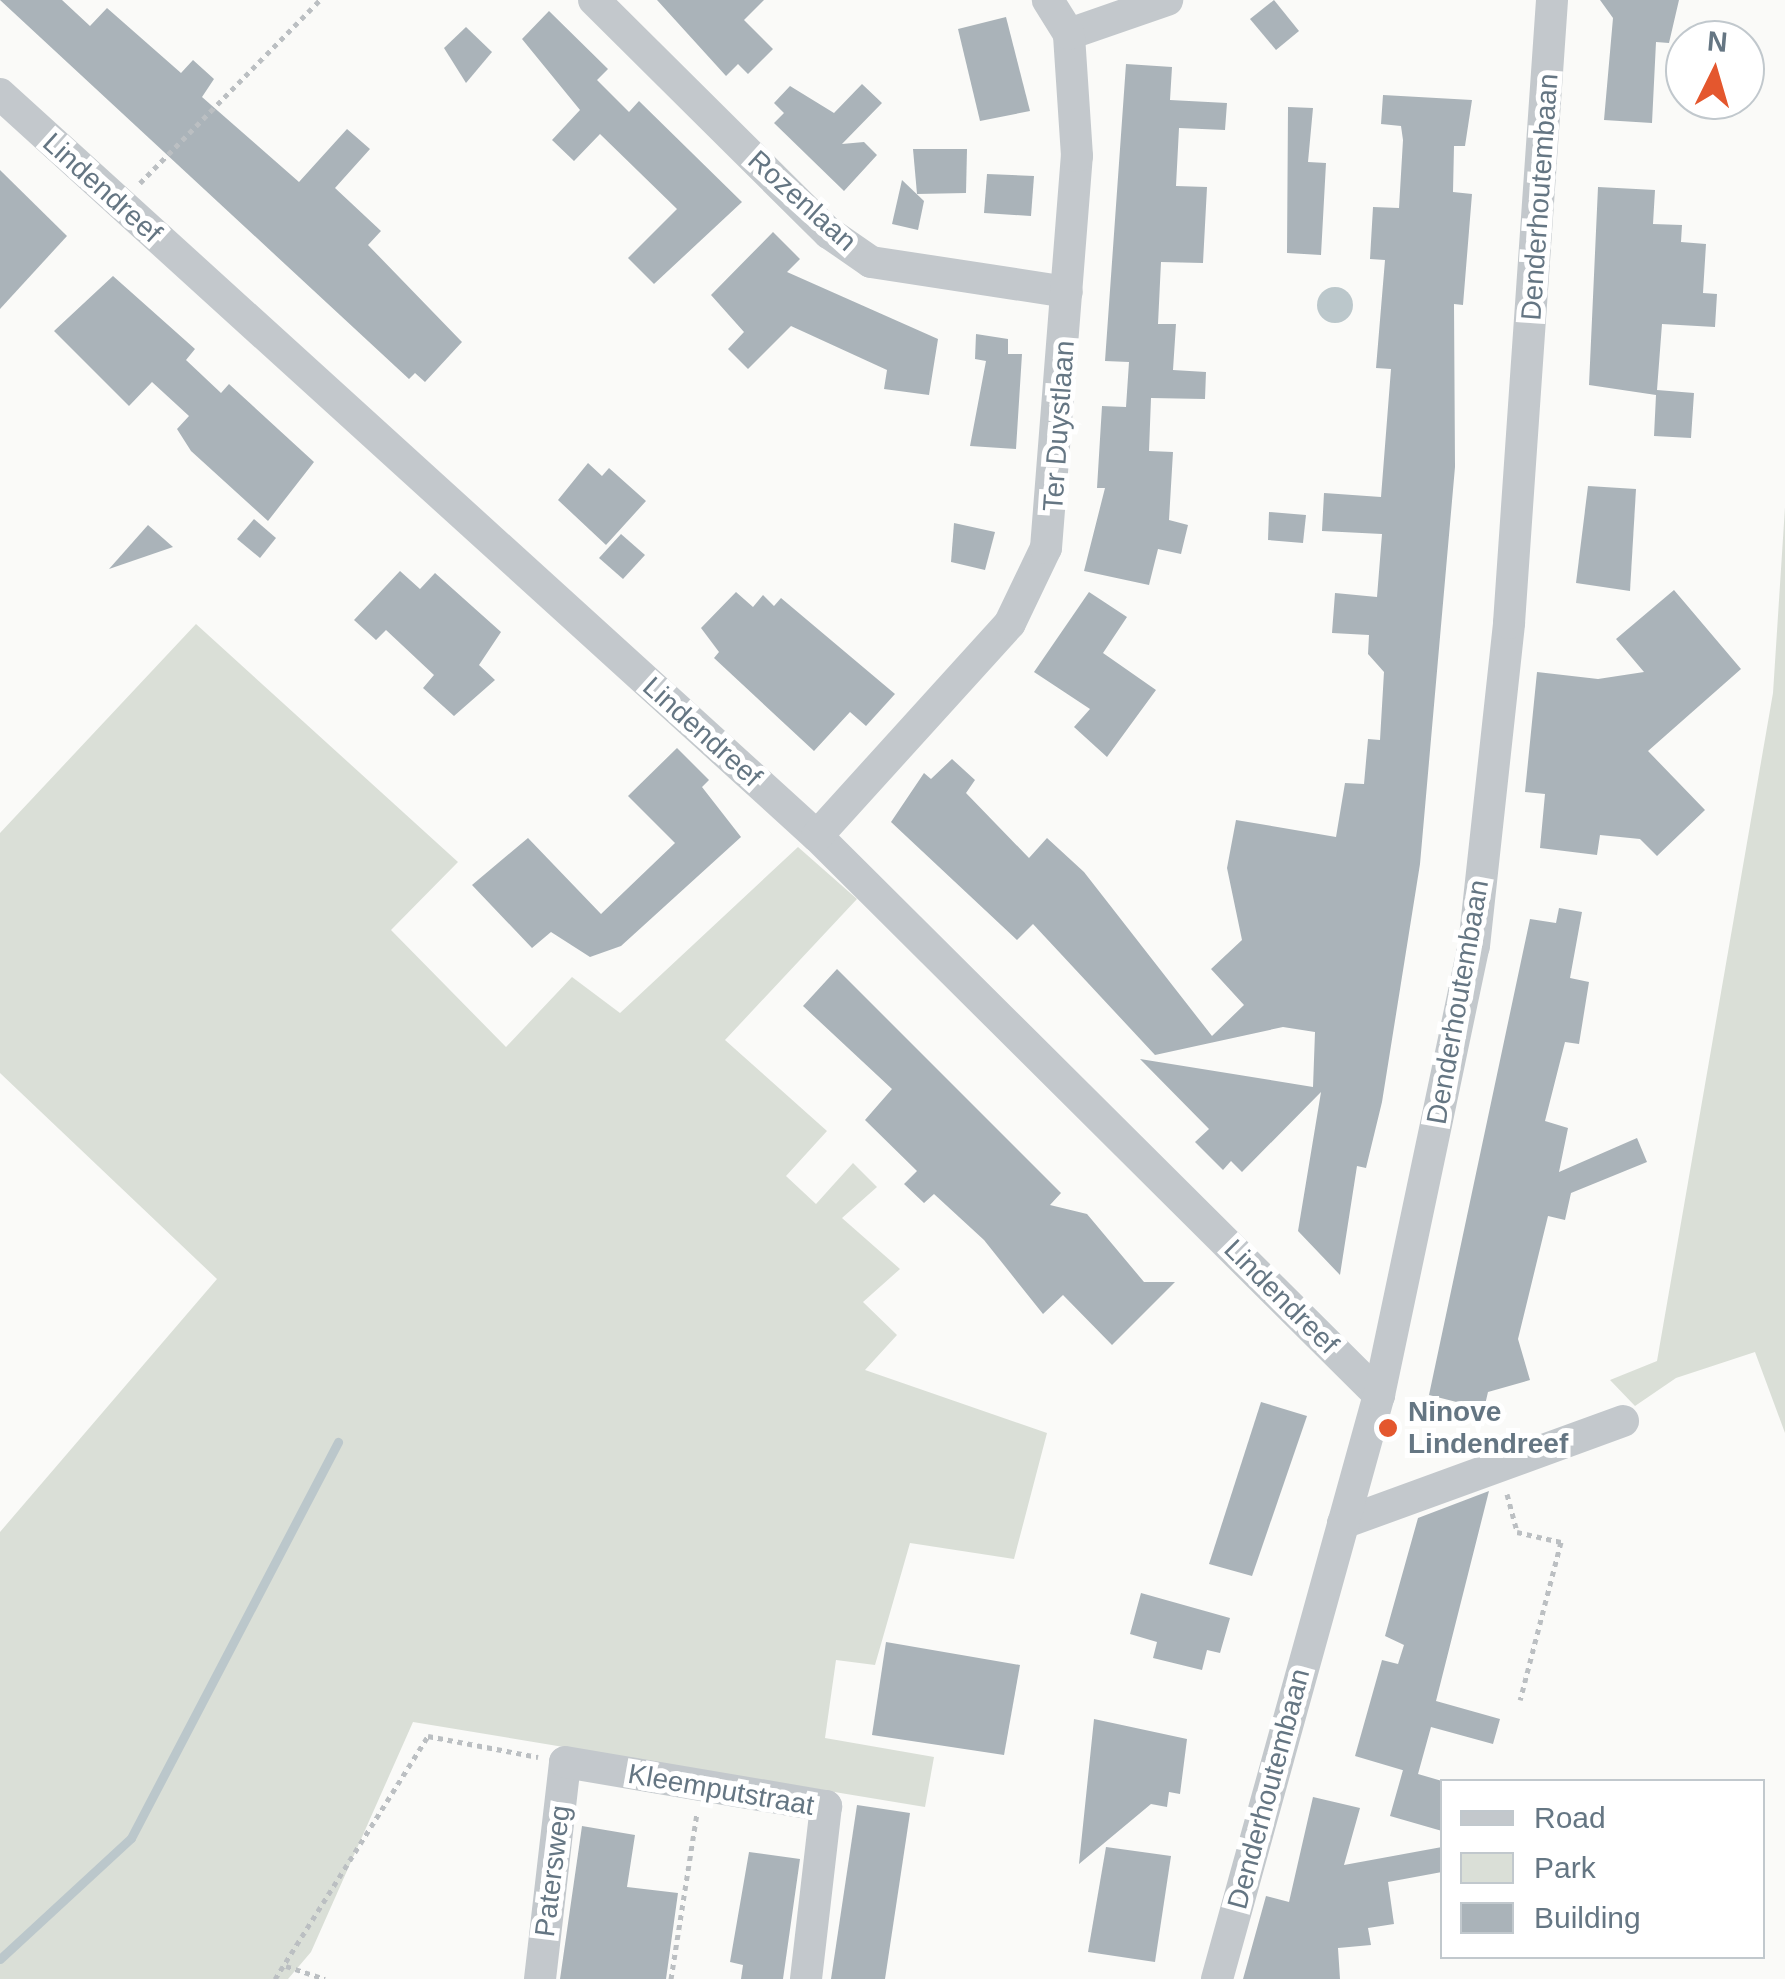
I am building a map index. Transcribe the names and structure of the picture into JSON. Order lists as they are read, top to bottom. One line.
{"streets":{"street":["Lindendreef","Denderhoutembaan","Rozenlaan","Ter Duystlaan","Kleemputstraat","Patersweg"]},"crossings":[["Lindendreef","Denderhoutembaan"],["Lindendreef","Ter Duystlaan"],["Rozenlaan","Ter Duystlaan"],["Kleemputstraat","Patersweg"]],"places":["Ninove Lindendreef"],"legend":["Road","Park","Building"],"north":"top"}
